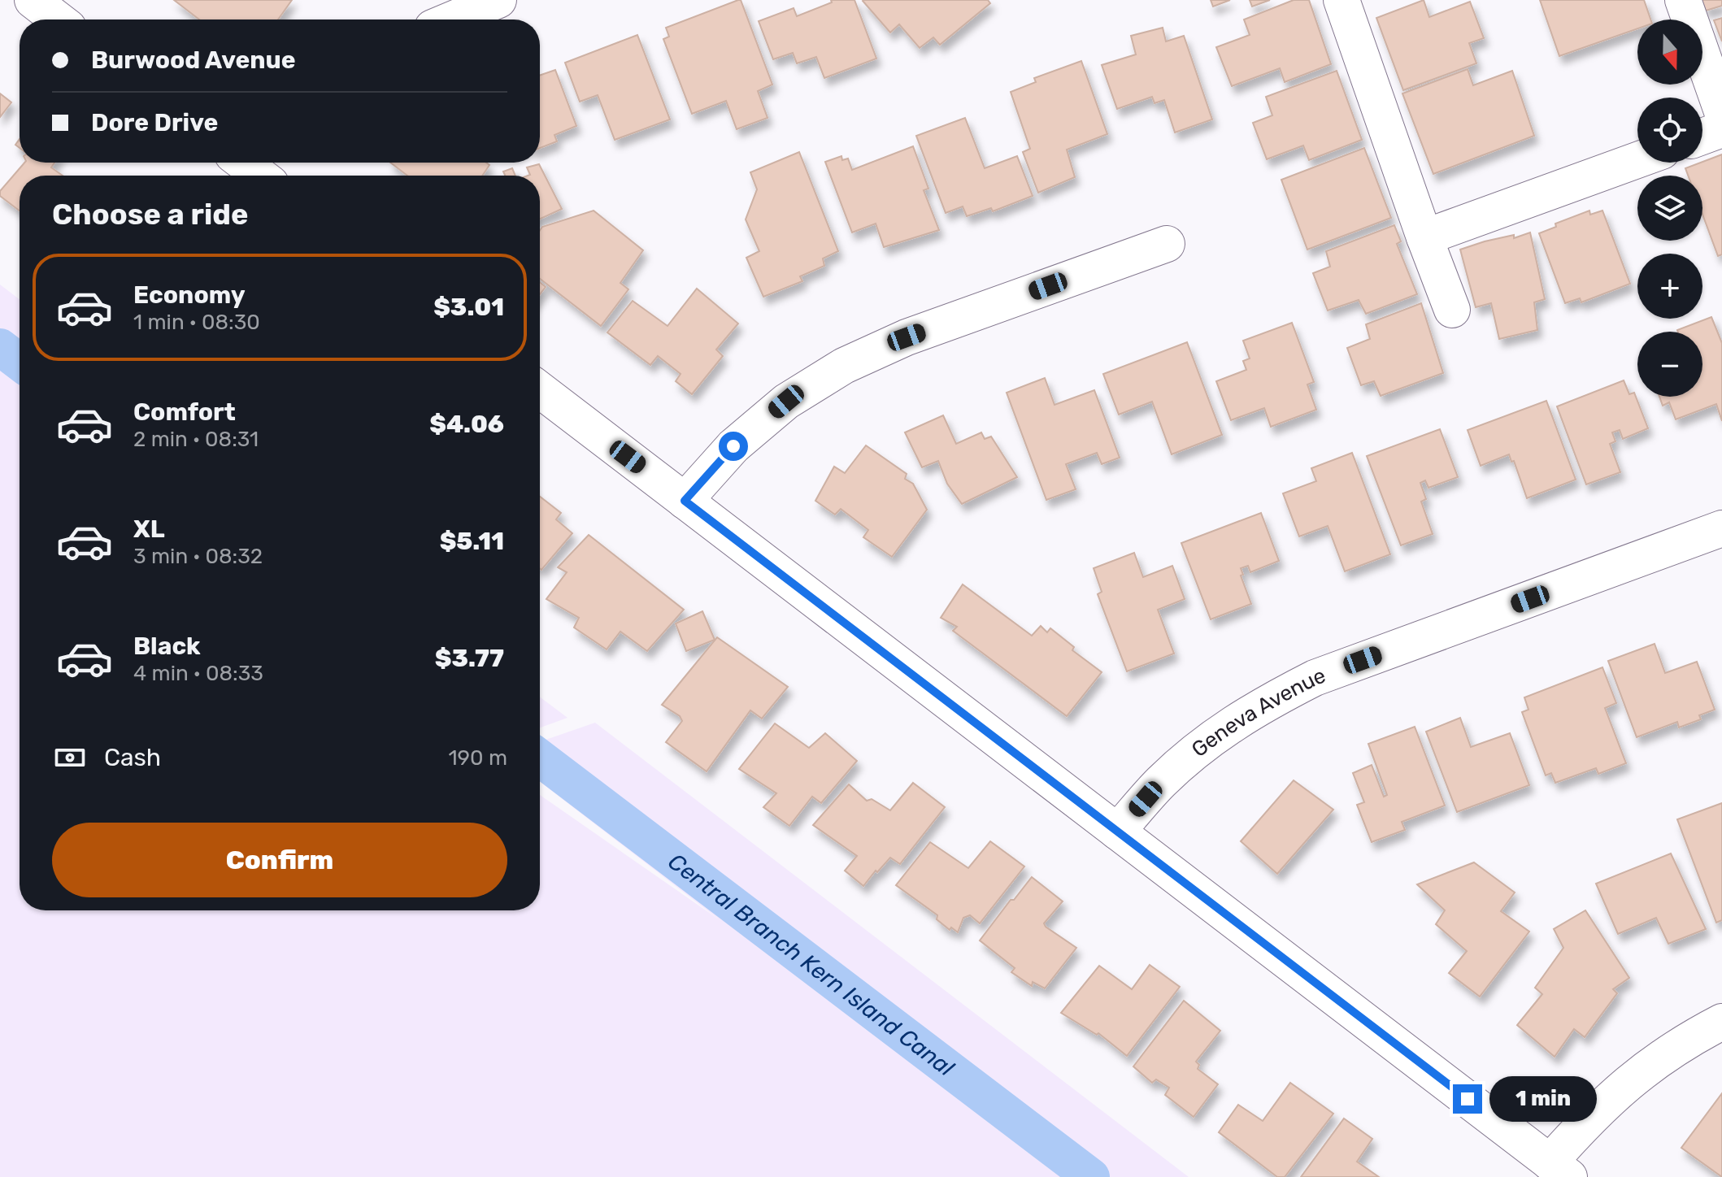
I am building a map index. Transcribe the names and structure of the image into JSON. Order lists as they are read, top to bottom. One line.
{"streets":{"street":["Geneva Avenue"]},"water":["Central Branch Kern Island Canal"],"north":"bottom","page":{"map_buttons":["+","−"],"banner":["Burwood Avenue","Dore Drive"],"heading":"Choose a ride","list":[{"name":"Economy","note":"1 min · 08:30","value":"$3.01"},{"name":"Comfort","note":"2 min · 08:31","value":"$4.06"},{"name":"XL","note":"3 min · 08:32","value":"$5.11"},{"name":"Black","note":"4 min · 08:33","value":"$3.77"}],"pay":["Cash","190 m"],"buttons":"Confirm","bubble":"1 min"}}
